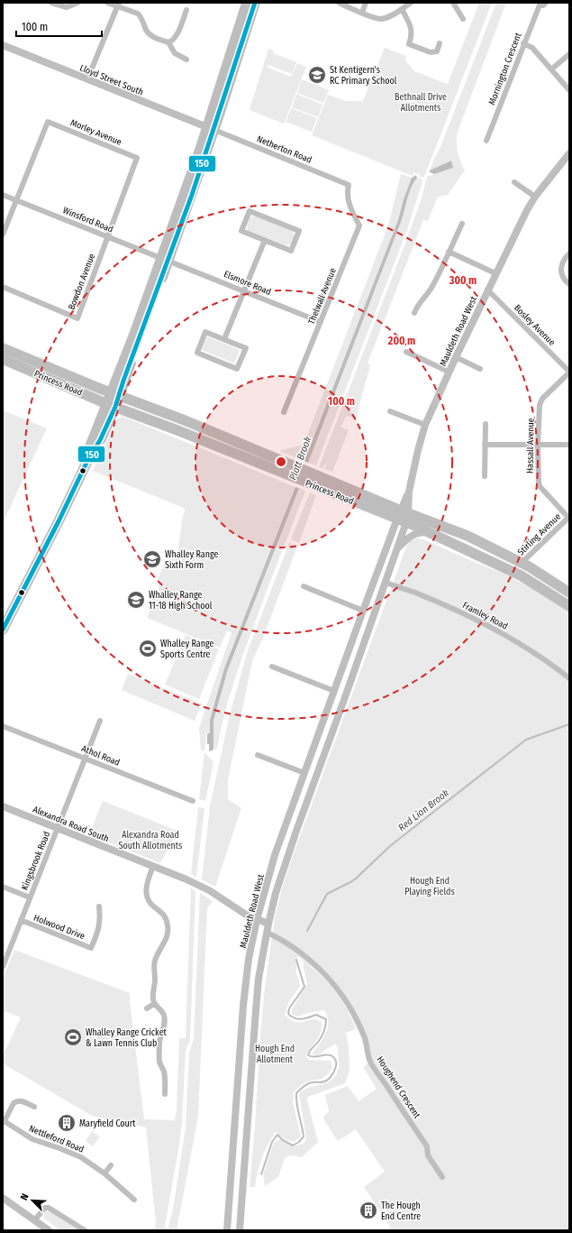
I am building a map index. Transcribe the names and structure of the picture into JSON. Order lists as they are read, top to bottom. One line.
{"streets":{"highway":["Princess Road"],"street":["Mornington Crescent","Lloyd Street South","Morley Avenue","Netherton Road","Winsford Road","Bowdon Avenue","Elsmore Road","Thelwall Avenue","Bosley Avenue","Mauldeth Road West","Hassall Avenue","Stirling Avenue","Framley Road","Athol Road","Alexandra Road South","Kingsbrook Road","Holwood Drive","Houghend Crescent","Nettleford Road"]},"crossings":[["Lloyd Street South","Netherton Road"],["Morley Avenue","Winsford Road"],["Morley Avenue","Bowdon Avenue"],["Netherton Road","Thelwall Avenue"],["Winsford Road","Bowdon Avenue"],["Winsford Road","Elsmore Road"],["Elsmore Road","Thelwall Avenue"],["Bosley Avenue","Mauldeth Road West"],["Bosley Avenue","Hassall Avenue"],["Mauldeth Road West","Princess Road"],["Mauldeth Road West","Alexandra Road South"],["Mauldeth Road West","Houghend Crescent"],["Princess Road","Stirling Avenue"],["Hassall Avenue","Stirling Avenue"],["Athol Road","Kingsbrook Road"],["Alexandra Road South","Kingsbrook Road"],["Kingsbrook Road","Holwood Drive"]],"water":["Platt Brook","Red Lion Brook"],"parks":["Bethnall Drive Allotments","Alexandra Road South Allotments","Hough End Playing Fields","Hough End Allotment"],"places":{"school or university":["St Kentigern's RC Primary School","Whalley Range Sixth Form","Whalley Range 11-18 High School"],"sports":["Whalley Range Sports Centre","Whalley Range Cricket & Lawn Tennis Club"],"building":["Maryfield Court","The Hough End Centre"]},"lines":["transit line 150"],"scale_bar":"100 m","north":"top left","rings":["300 m","200 m","100 m"]}
